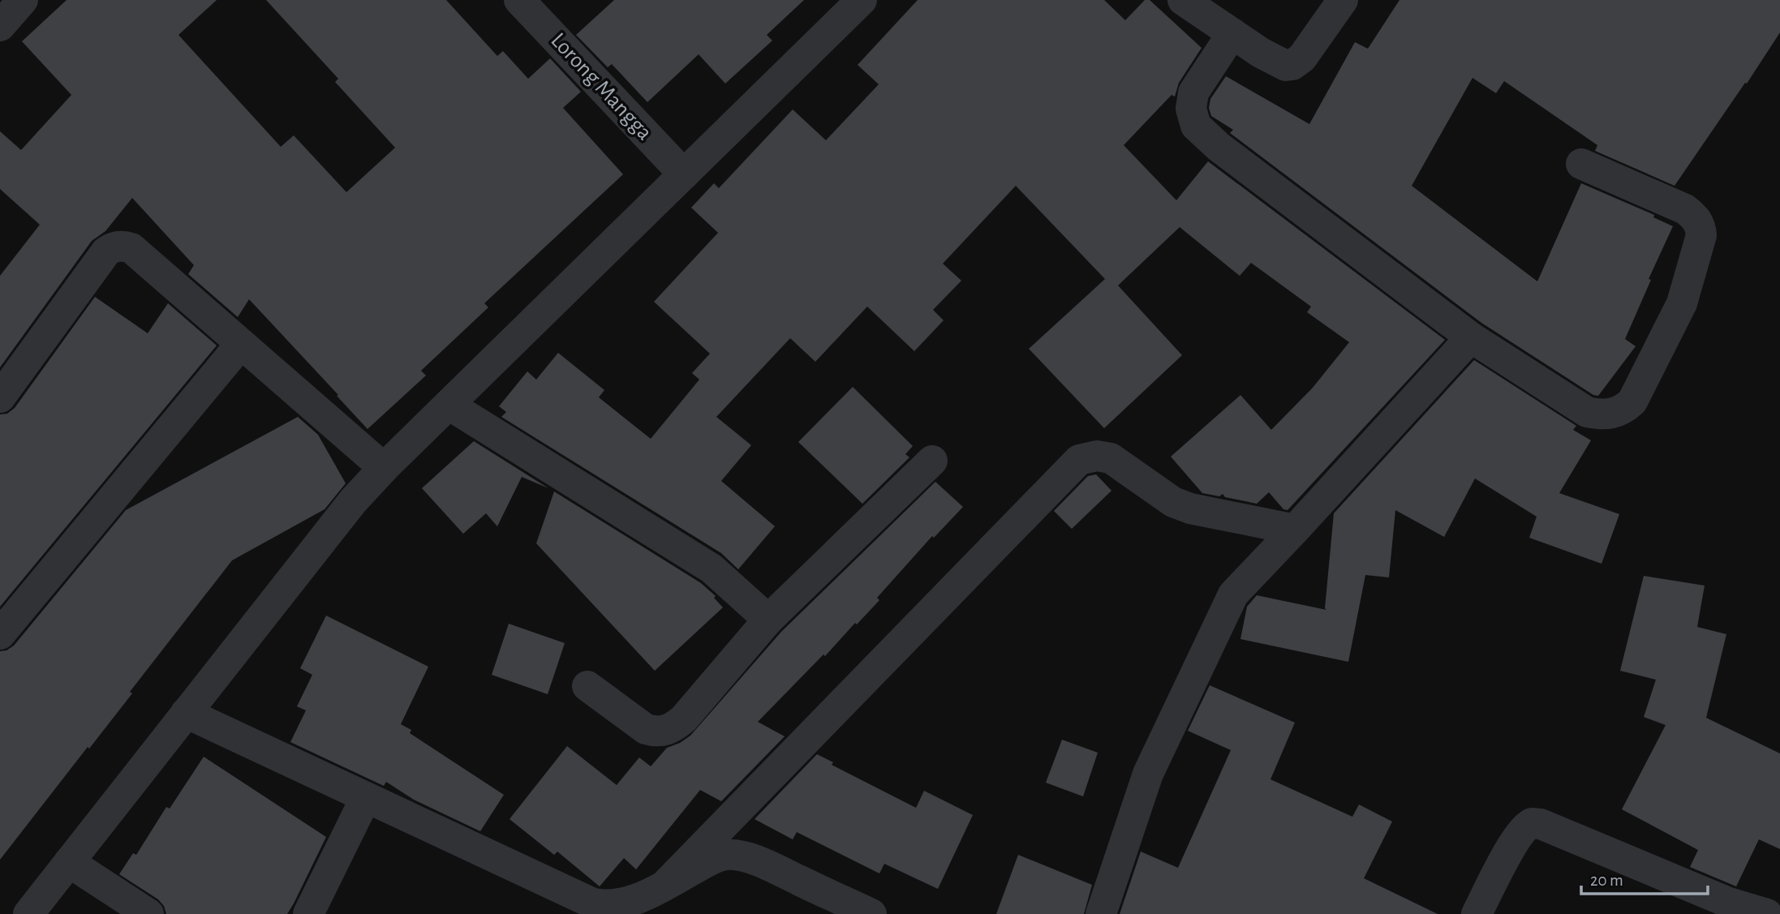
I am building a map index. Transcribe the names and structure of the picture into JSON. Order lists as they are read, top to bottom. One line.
{"streets":{"street":["Lorong Mangga"]},"scale_bar":"20 m"}
